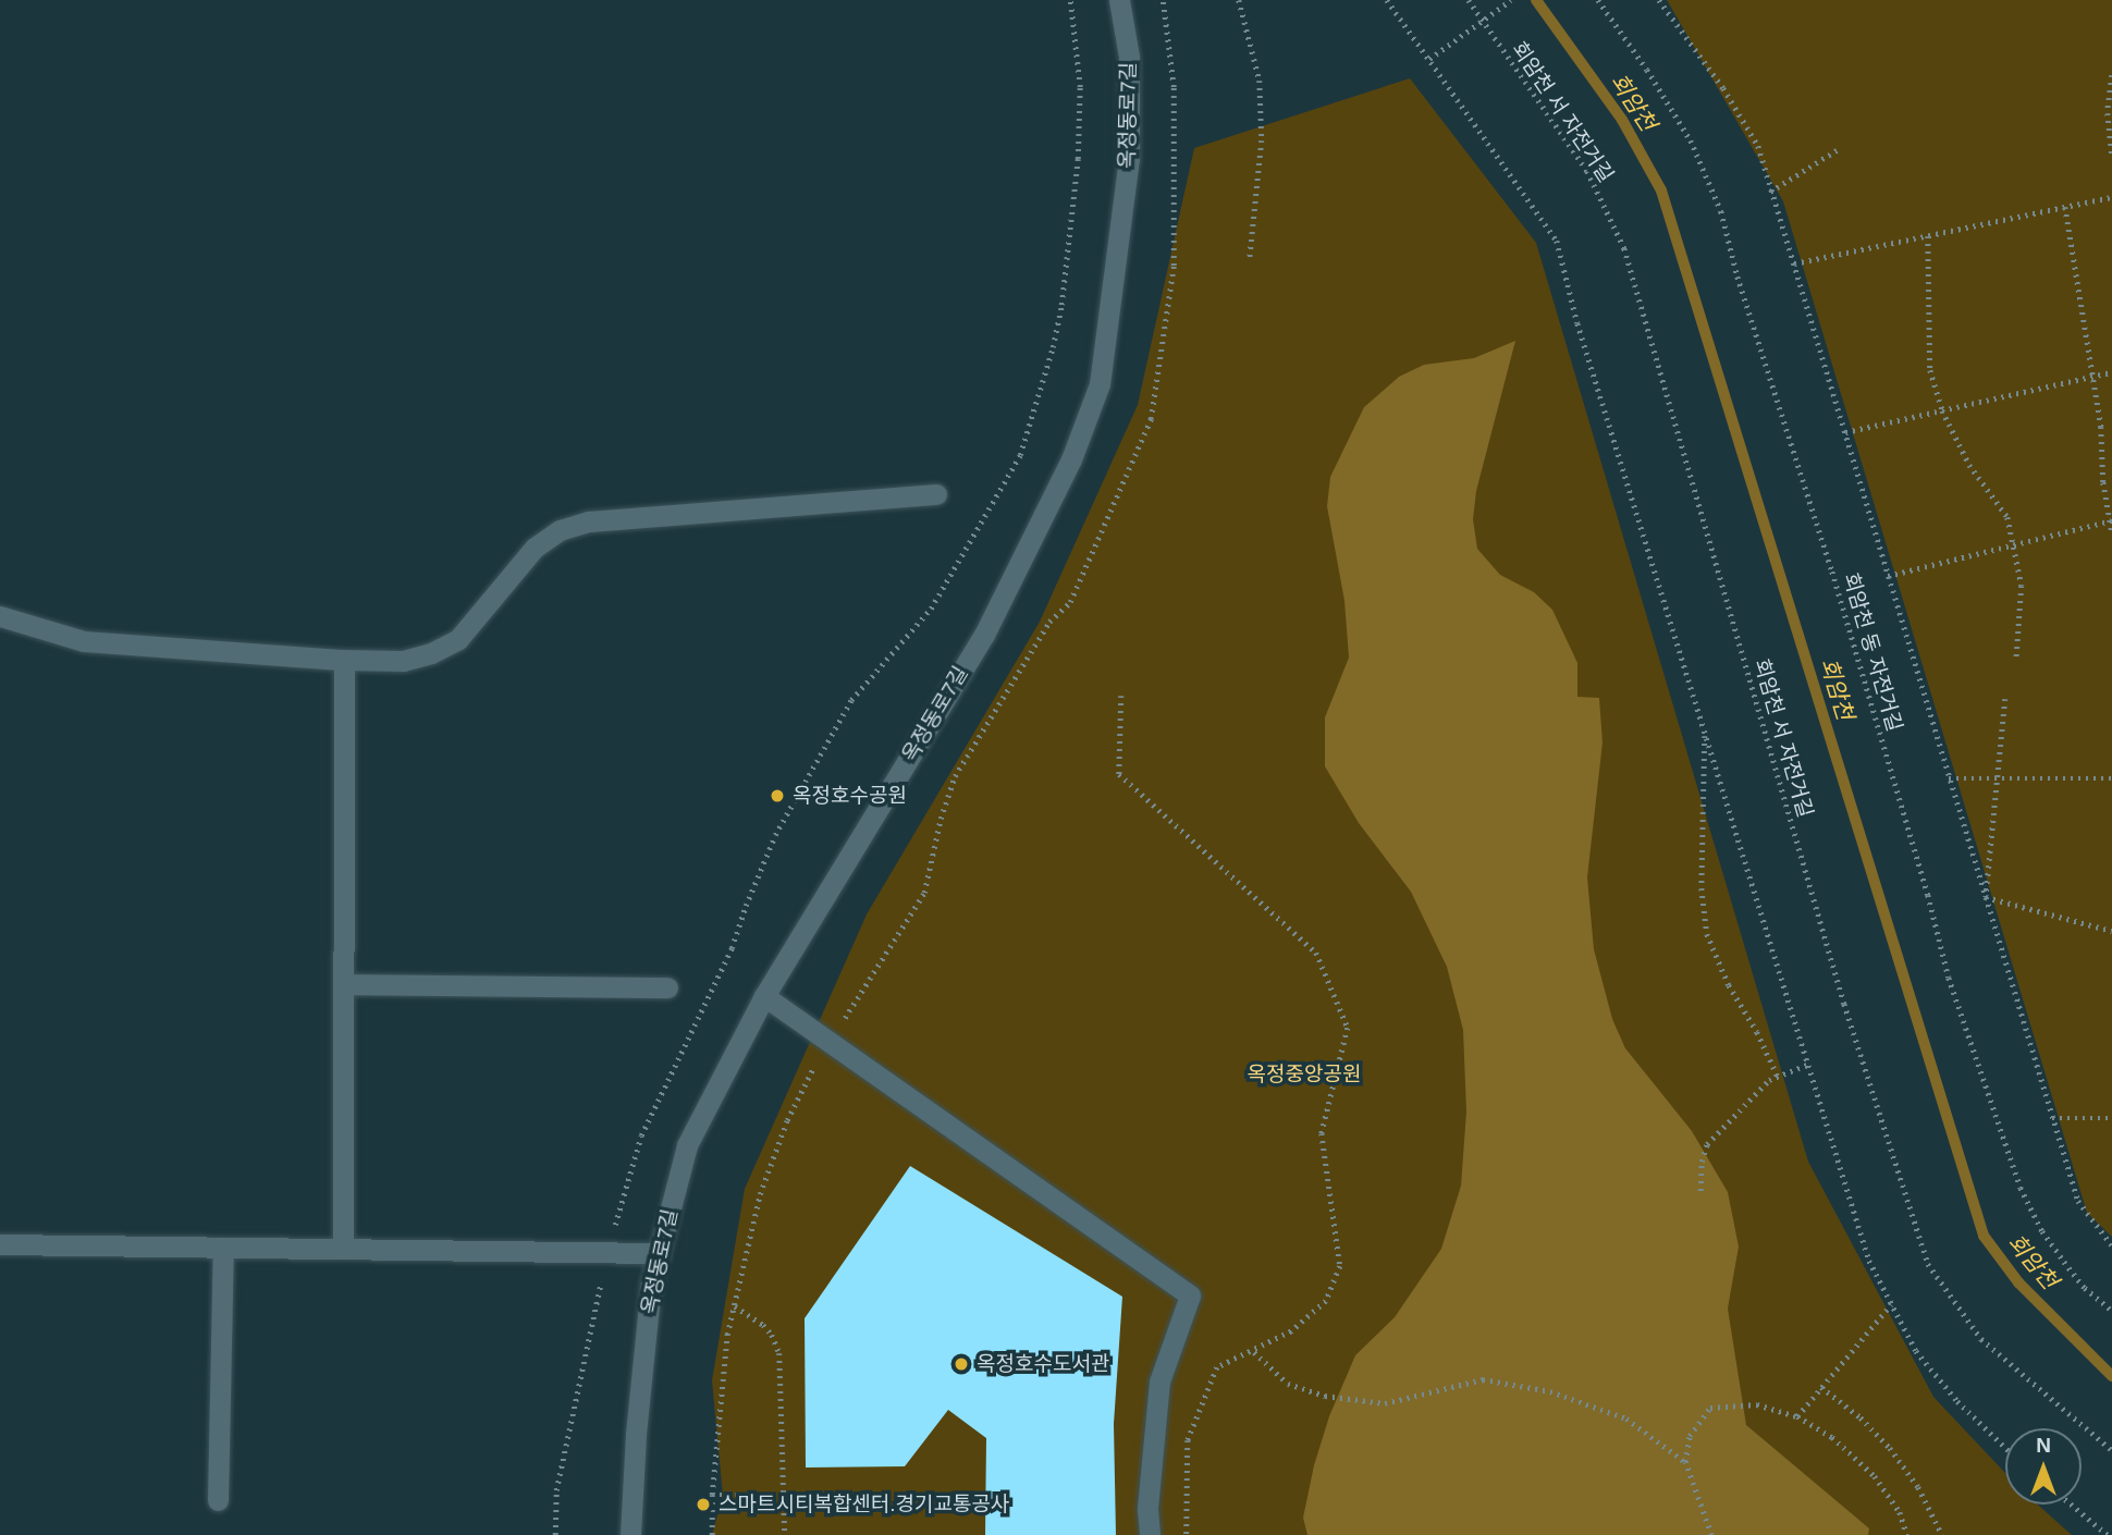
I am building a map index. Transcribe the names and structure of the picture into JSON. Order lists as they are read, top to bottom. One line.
{"streets":{"street":["옥정동로7길"],"path":["회암천 서 자전거길","회암천 동 자전거길"]},"water":["회암천"],"parks":["옥정중앙공원"],"places":["옥정호수공원","옥정호수도서관","스마트시티복합센터.경기교통공사"],"north":"top"}
